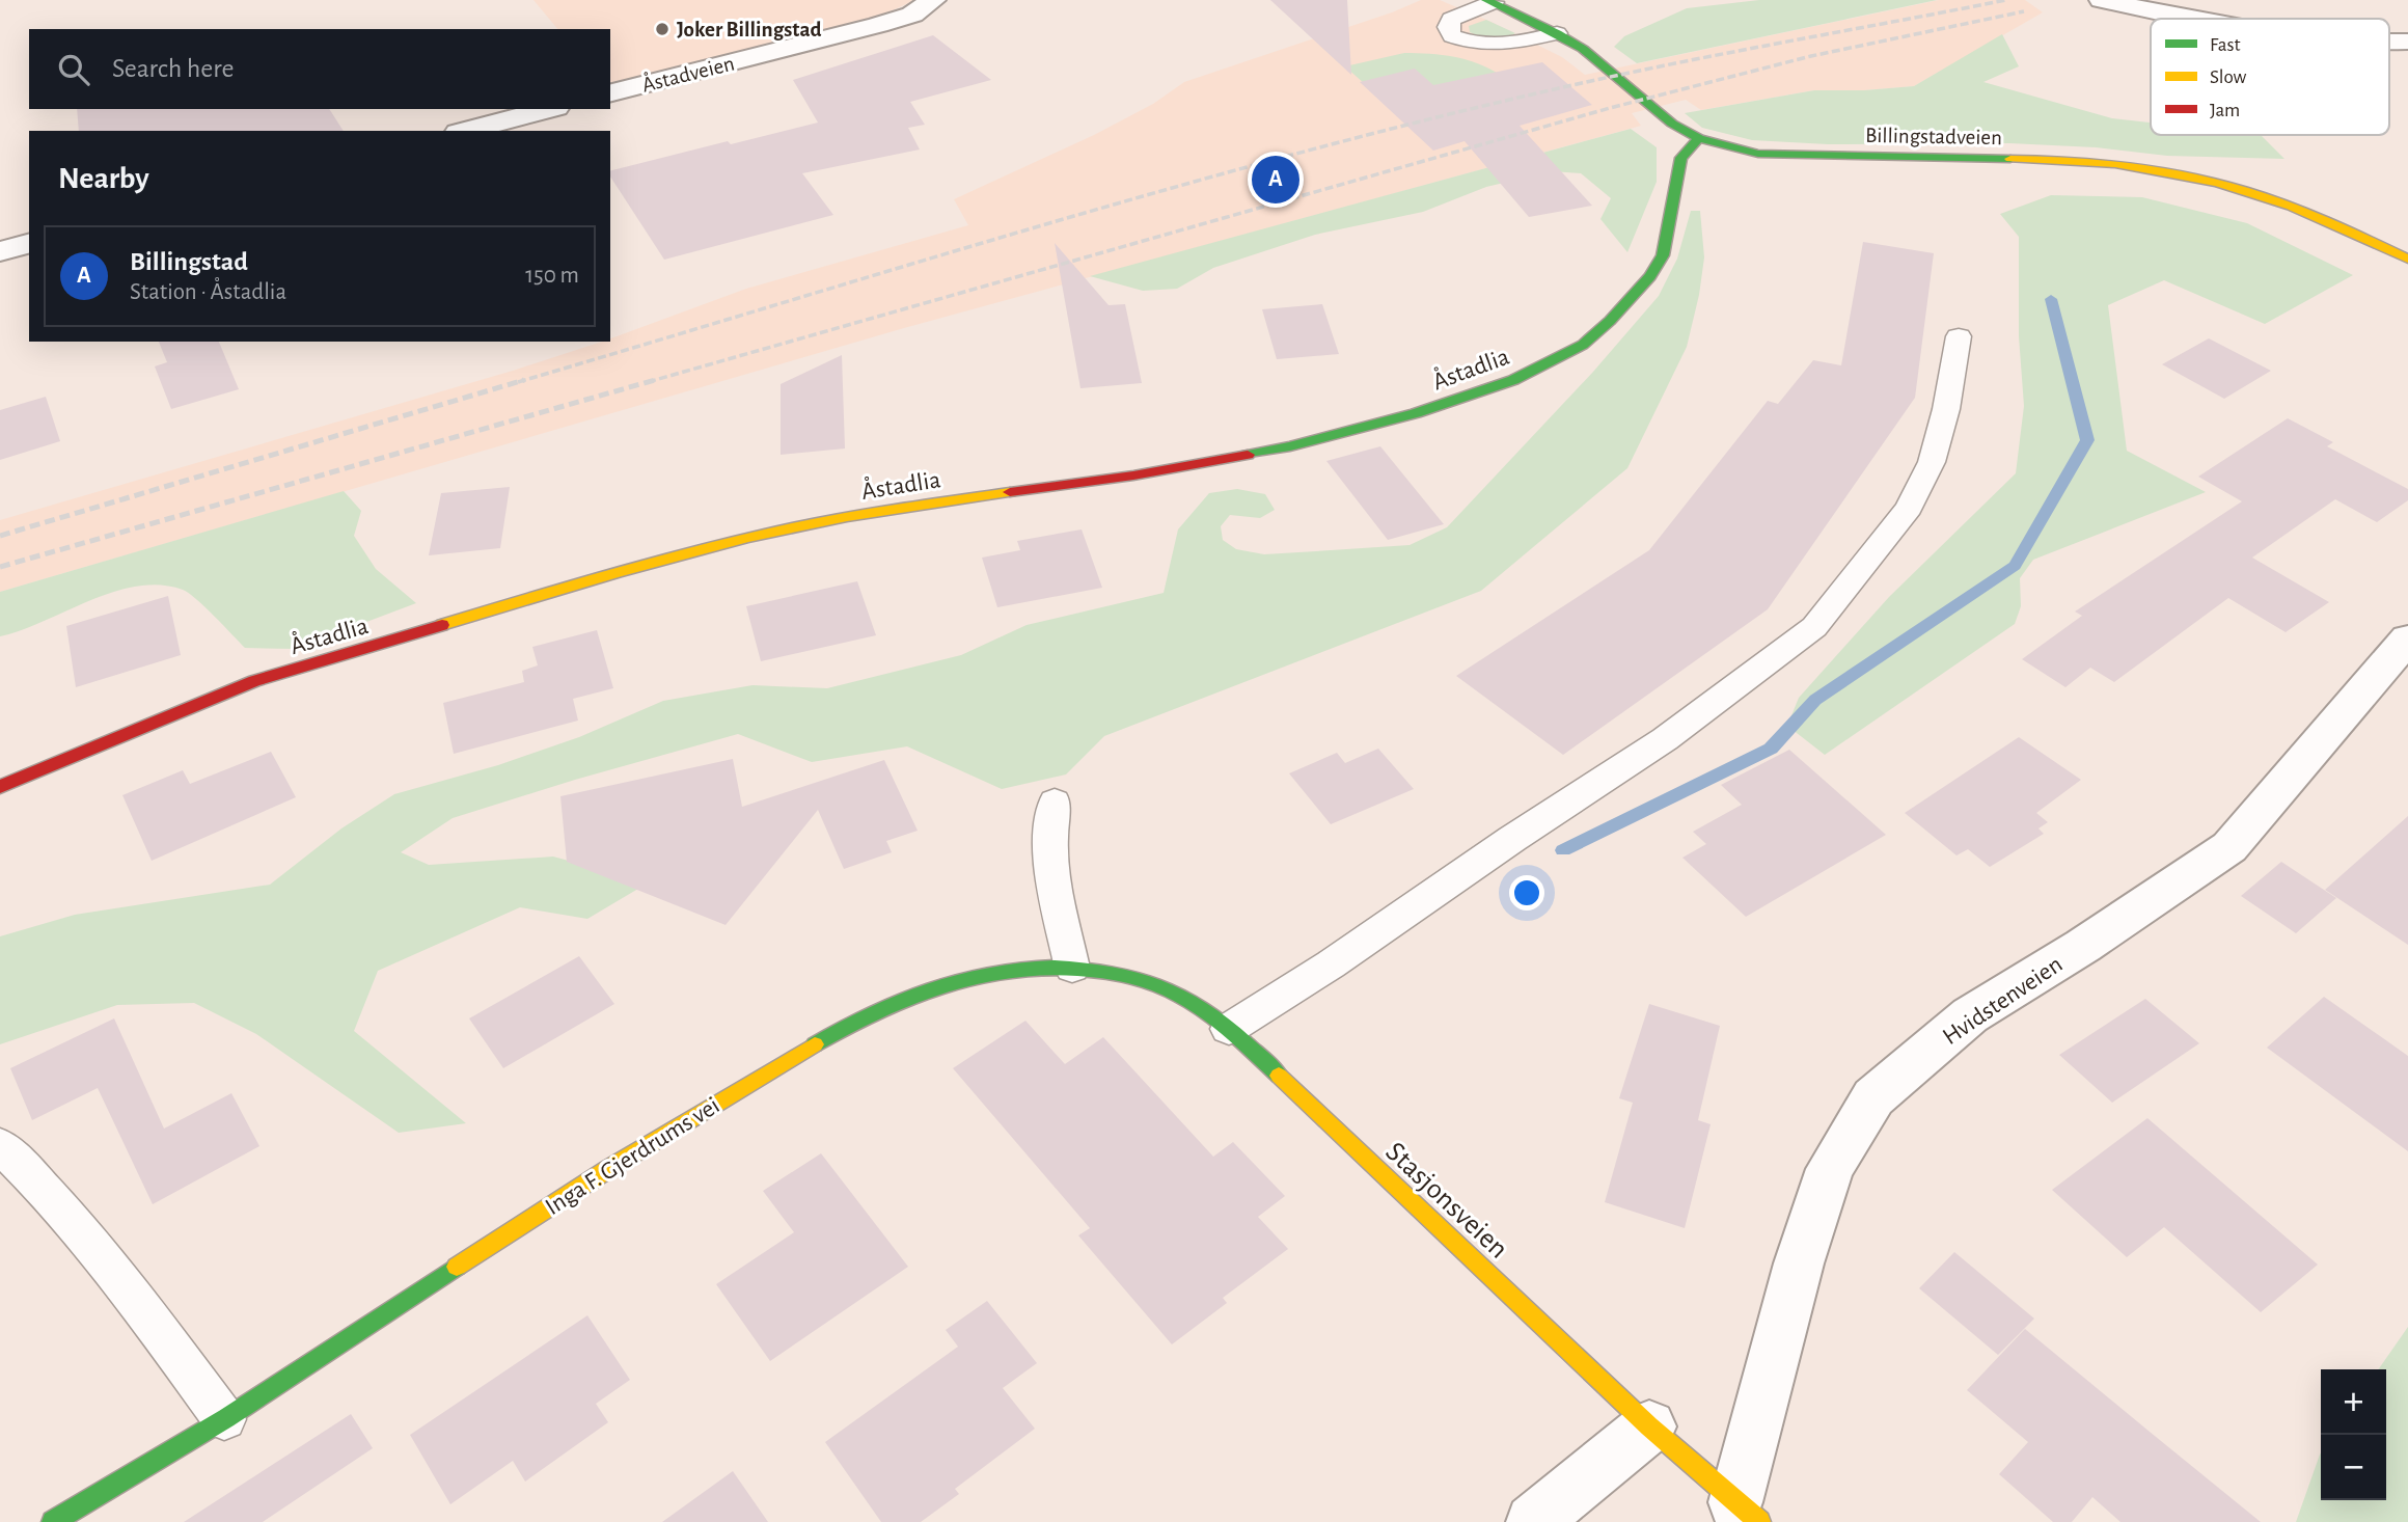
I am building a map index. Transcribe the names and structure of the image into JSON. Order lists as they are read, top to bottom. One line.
{"streets":{"street":["Åstadveien","Billingstadveien","Åstadlia","Hvidstenveien","Inga F. Gjerdrums vei","Stasjonsveien"]},"crossings":[["Billingstadveien","Åstadlia"],["Hvidstenveien","Stasjonsveien"],["Inga F. Gjerdrums vei","Stasjonsveien"]],"places":["Joker Billingstad"],"legend":["Fast","Slow","Jam"],"page":{"search":"Search here","heading":"Nearby","pins":"A","list":[{"mark":"A","name":"Billingstad","note":"Station · Åstadlia","value":"150 m"}],"map_buttons":["+","−"]}}
